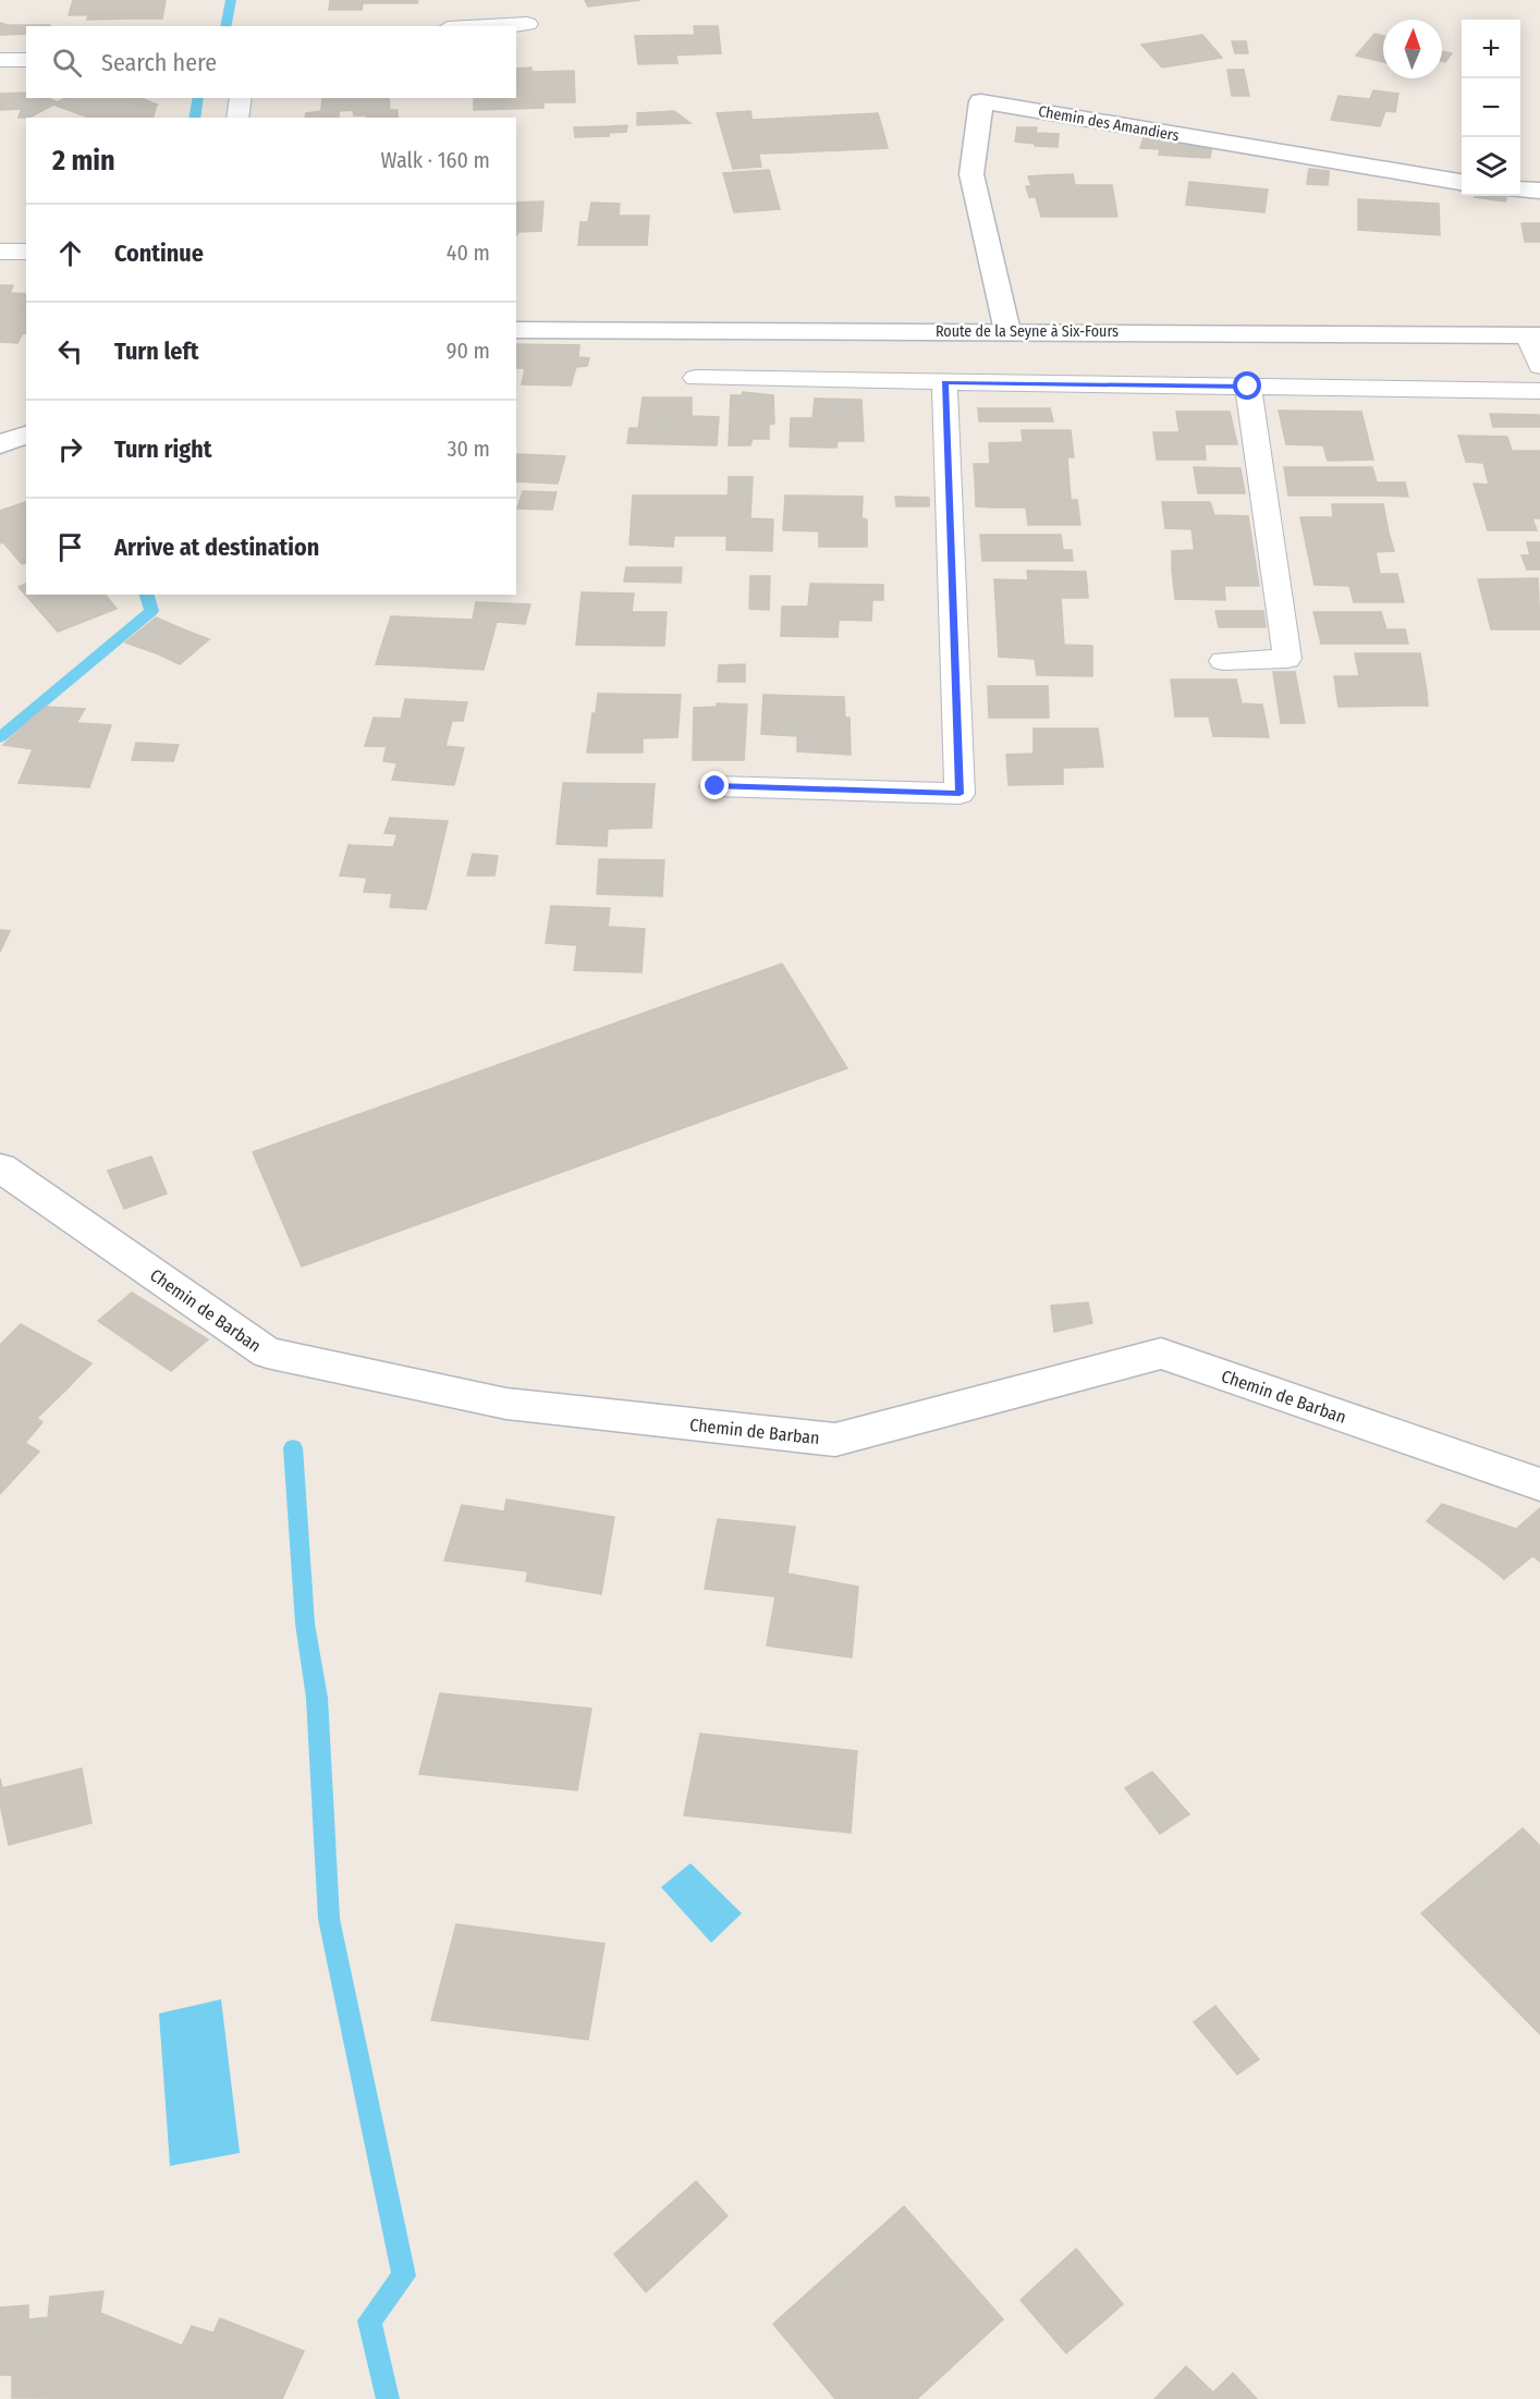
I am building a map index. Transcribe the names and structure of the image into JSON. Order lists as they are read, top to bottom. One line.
{"streets":{"street":["Chemin des Amandiers","Route de la Seyne à Six-Fours","Chemin de Barban"]},"crossings":[["Chemin des Amandiers","Route de la Seyne à Six-Fours"]],"north":"top","page":{"map_buttons":["+","−"],"search":"Search here","heading":["2 min","Walk · 160 m"],"list":[["Continue","40 m"],["Turn left","90 m"],["Turn right","30 m"],"Arrive at destination"]}}
